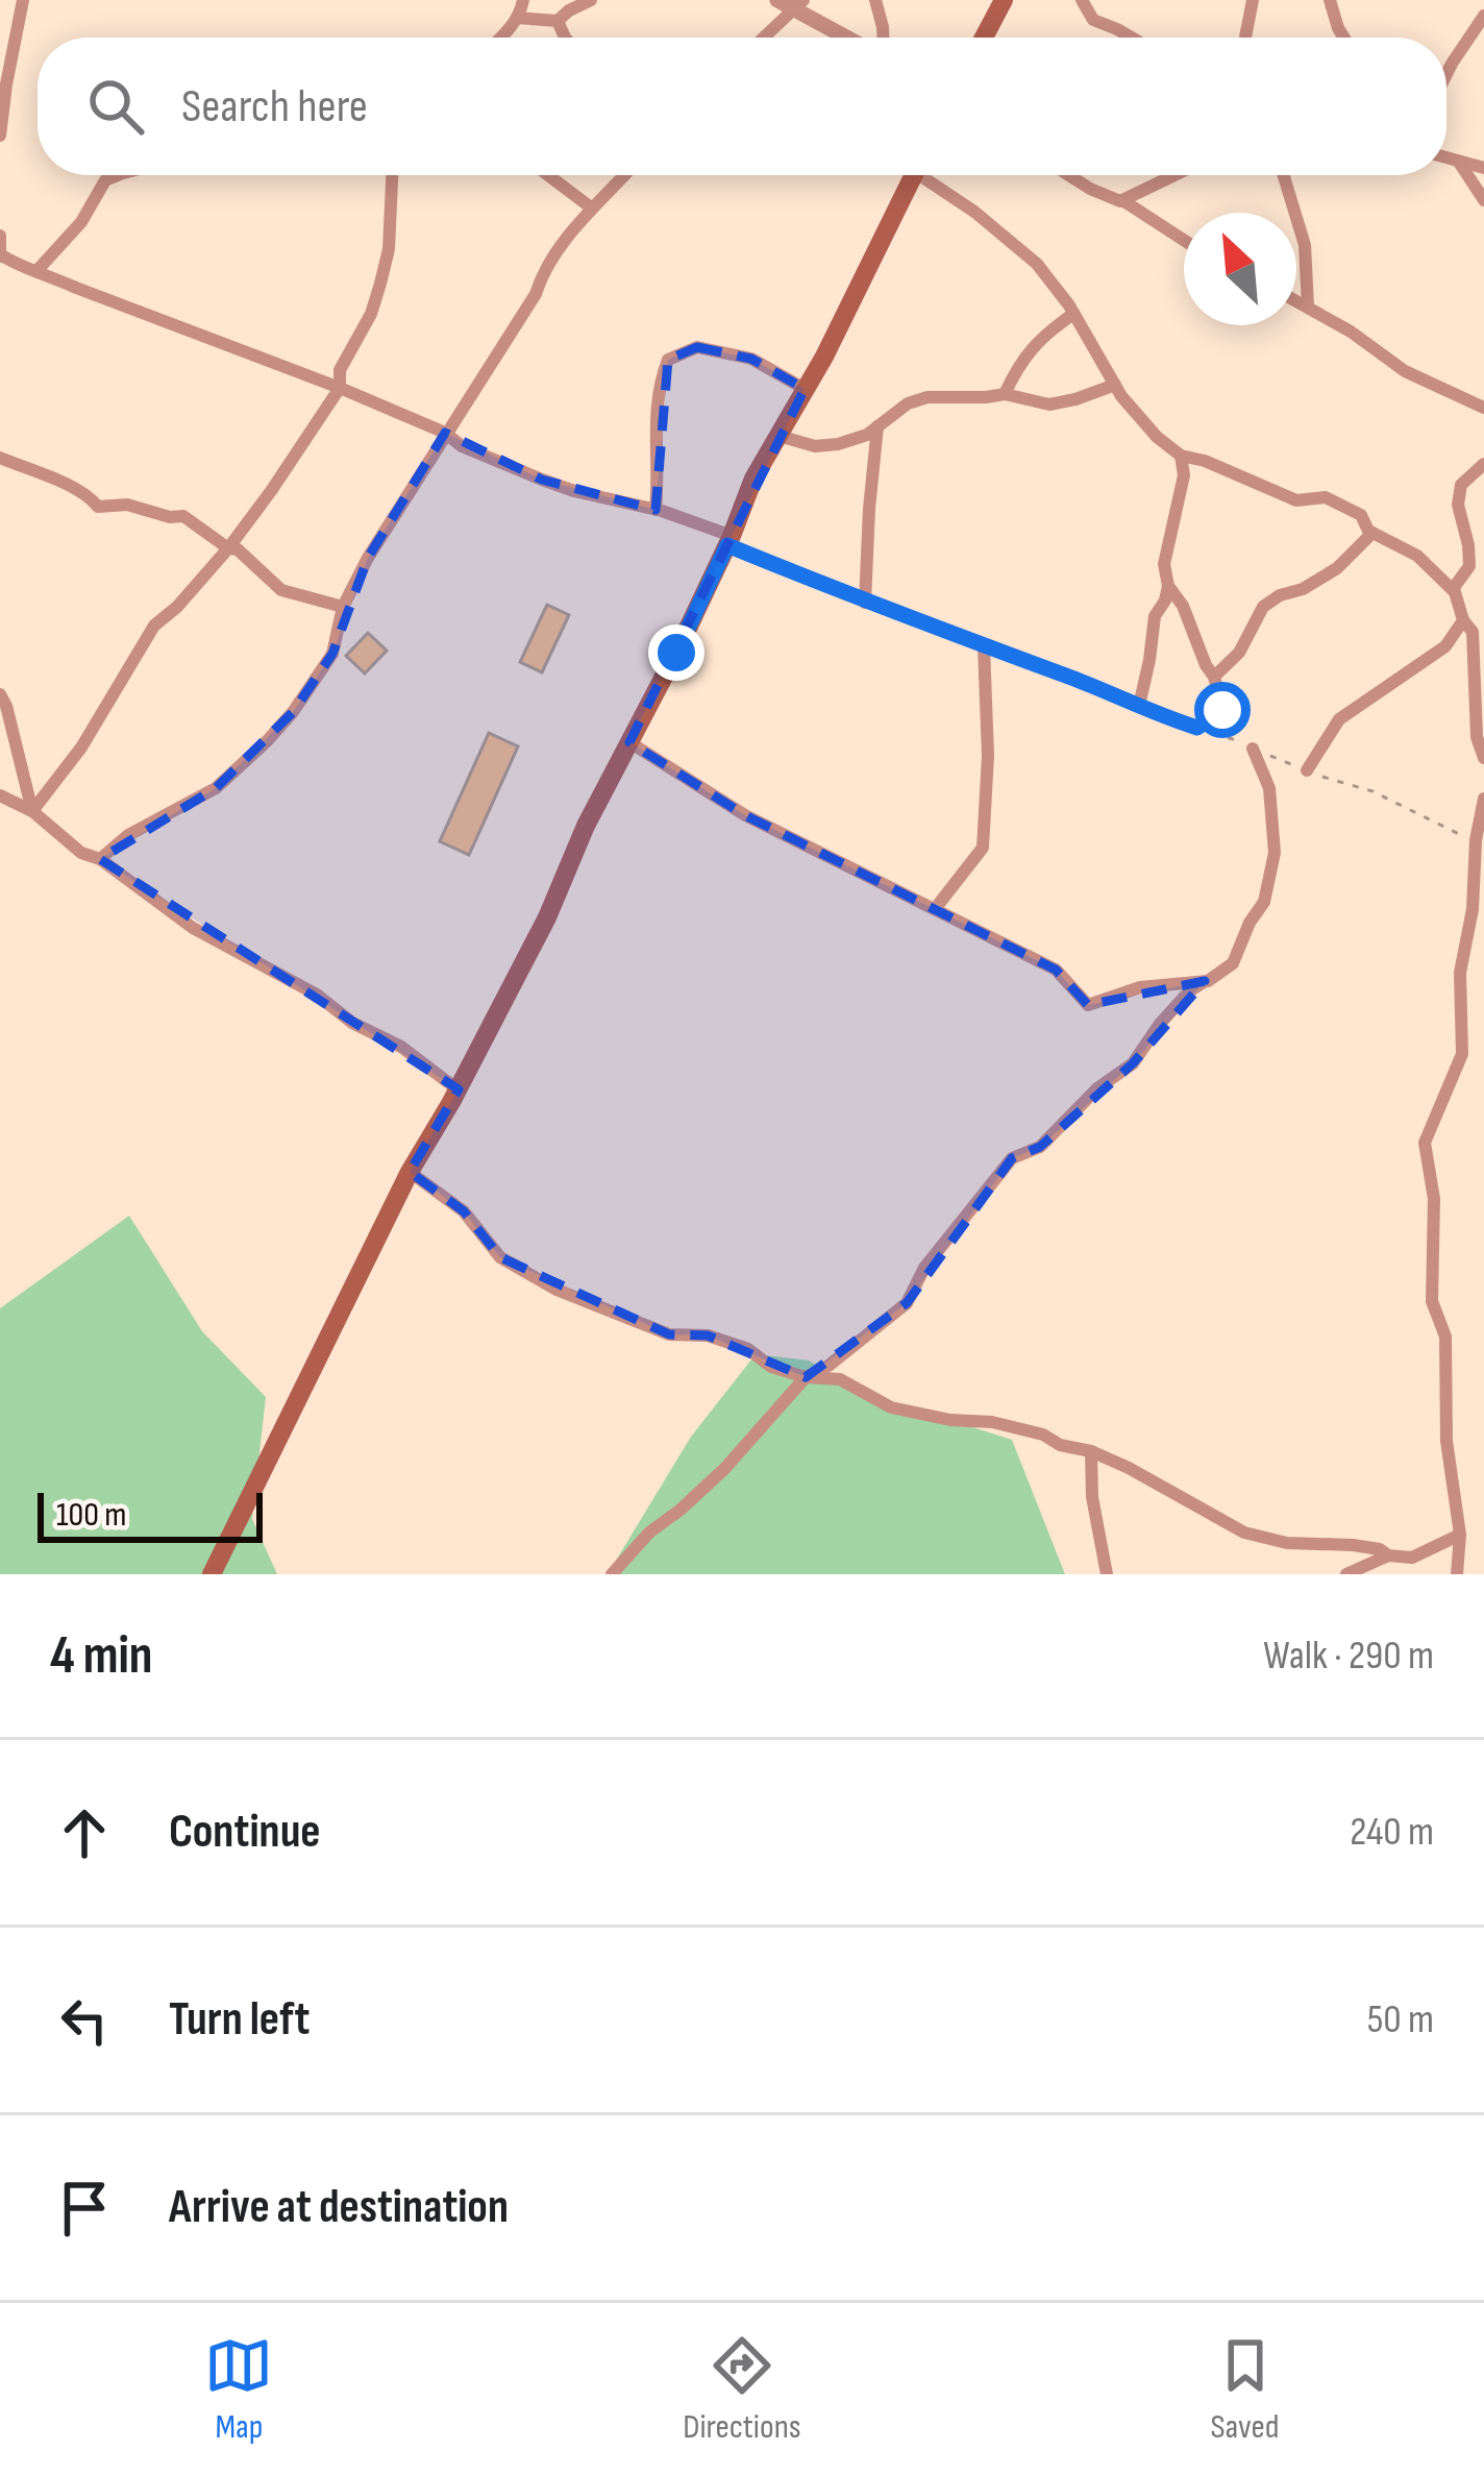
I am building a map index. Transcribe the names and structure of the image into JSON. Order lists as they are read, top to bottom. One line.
{"scale_bar":"100 m","north":"top left","page":{"search":"Search here","scale":"100 m","heading":["4 min","Walk · 290 m"],"list":[["Continue","240 m"],["Turn left","50 m"],"Arrive at destination"],"nav":["Map","Directions","Saved"]}}
